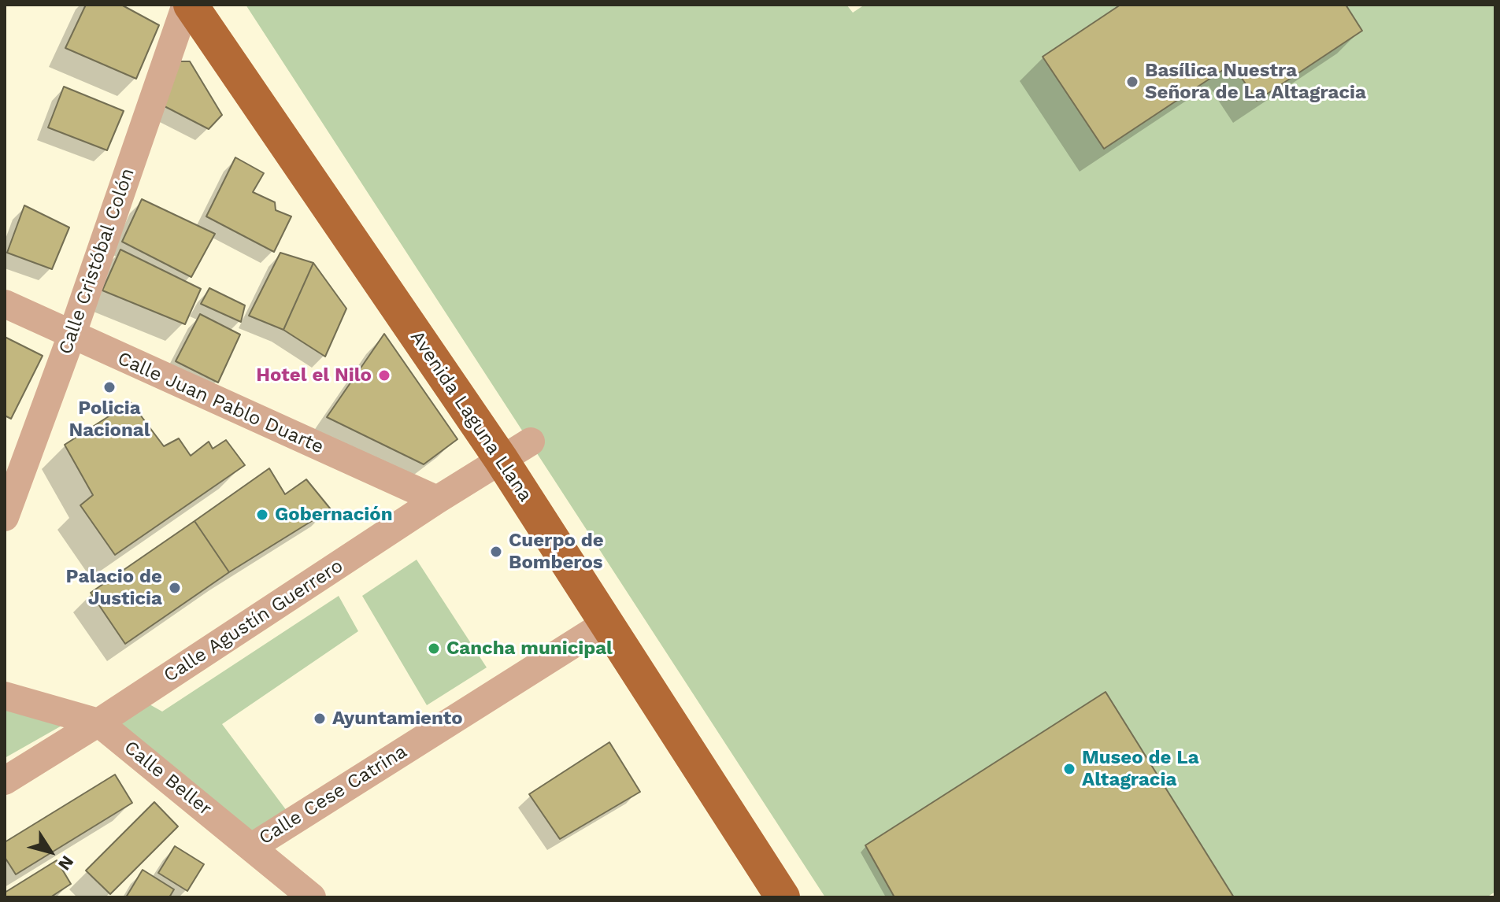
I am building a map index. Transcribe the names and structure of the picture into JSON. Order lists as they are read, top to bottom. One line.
{"streets":{"main road":["Avenida Laguna Llana"],"street":["Calle Cristóbal Colón","Calle Juan Pablo Duarte","Calle Agustín Guerrero","Calle Beller","Calle Cese Catrina"]},"crossings":[["Calle Cristóbal Colón","Calle Juan Pablo Duarte"],["Calle Juan Pablo Duarte","Calle Agustín Guerrero"],["Avenida Laguna Llana","Calle Agustín Guerrero"],["Avenida Laguna Llana","Calle Cese Catrina"],["Calle Agustín Guerrero","Calle Beller"],["Calle Beller","Calle Cese Catrina"]],"places":["Basílica Nuestra Señora de La Altagracia","Hotel el Nilo","Policia Nacional","Gobernación","Cuerpo de Bomberos","Palacio de Justicia","Cancha municipal","Ayuntamiento","Museo de La Altagracia"],"north":"bottom right"}
